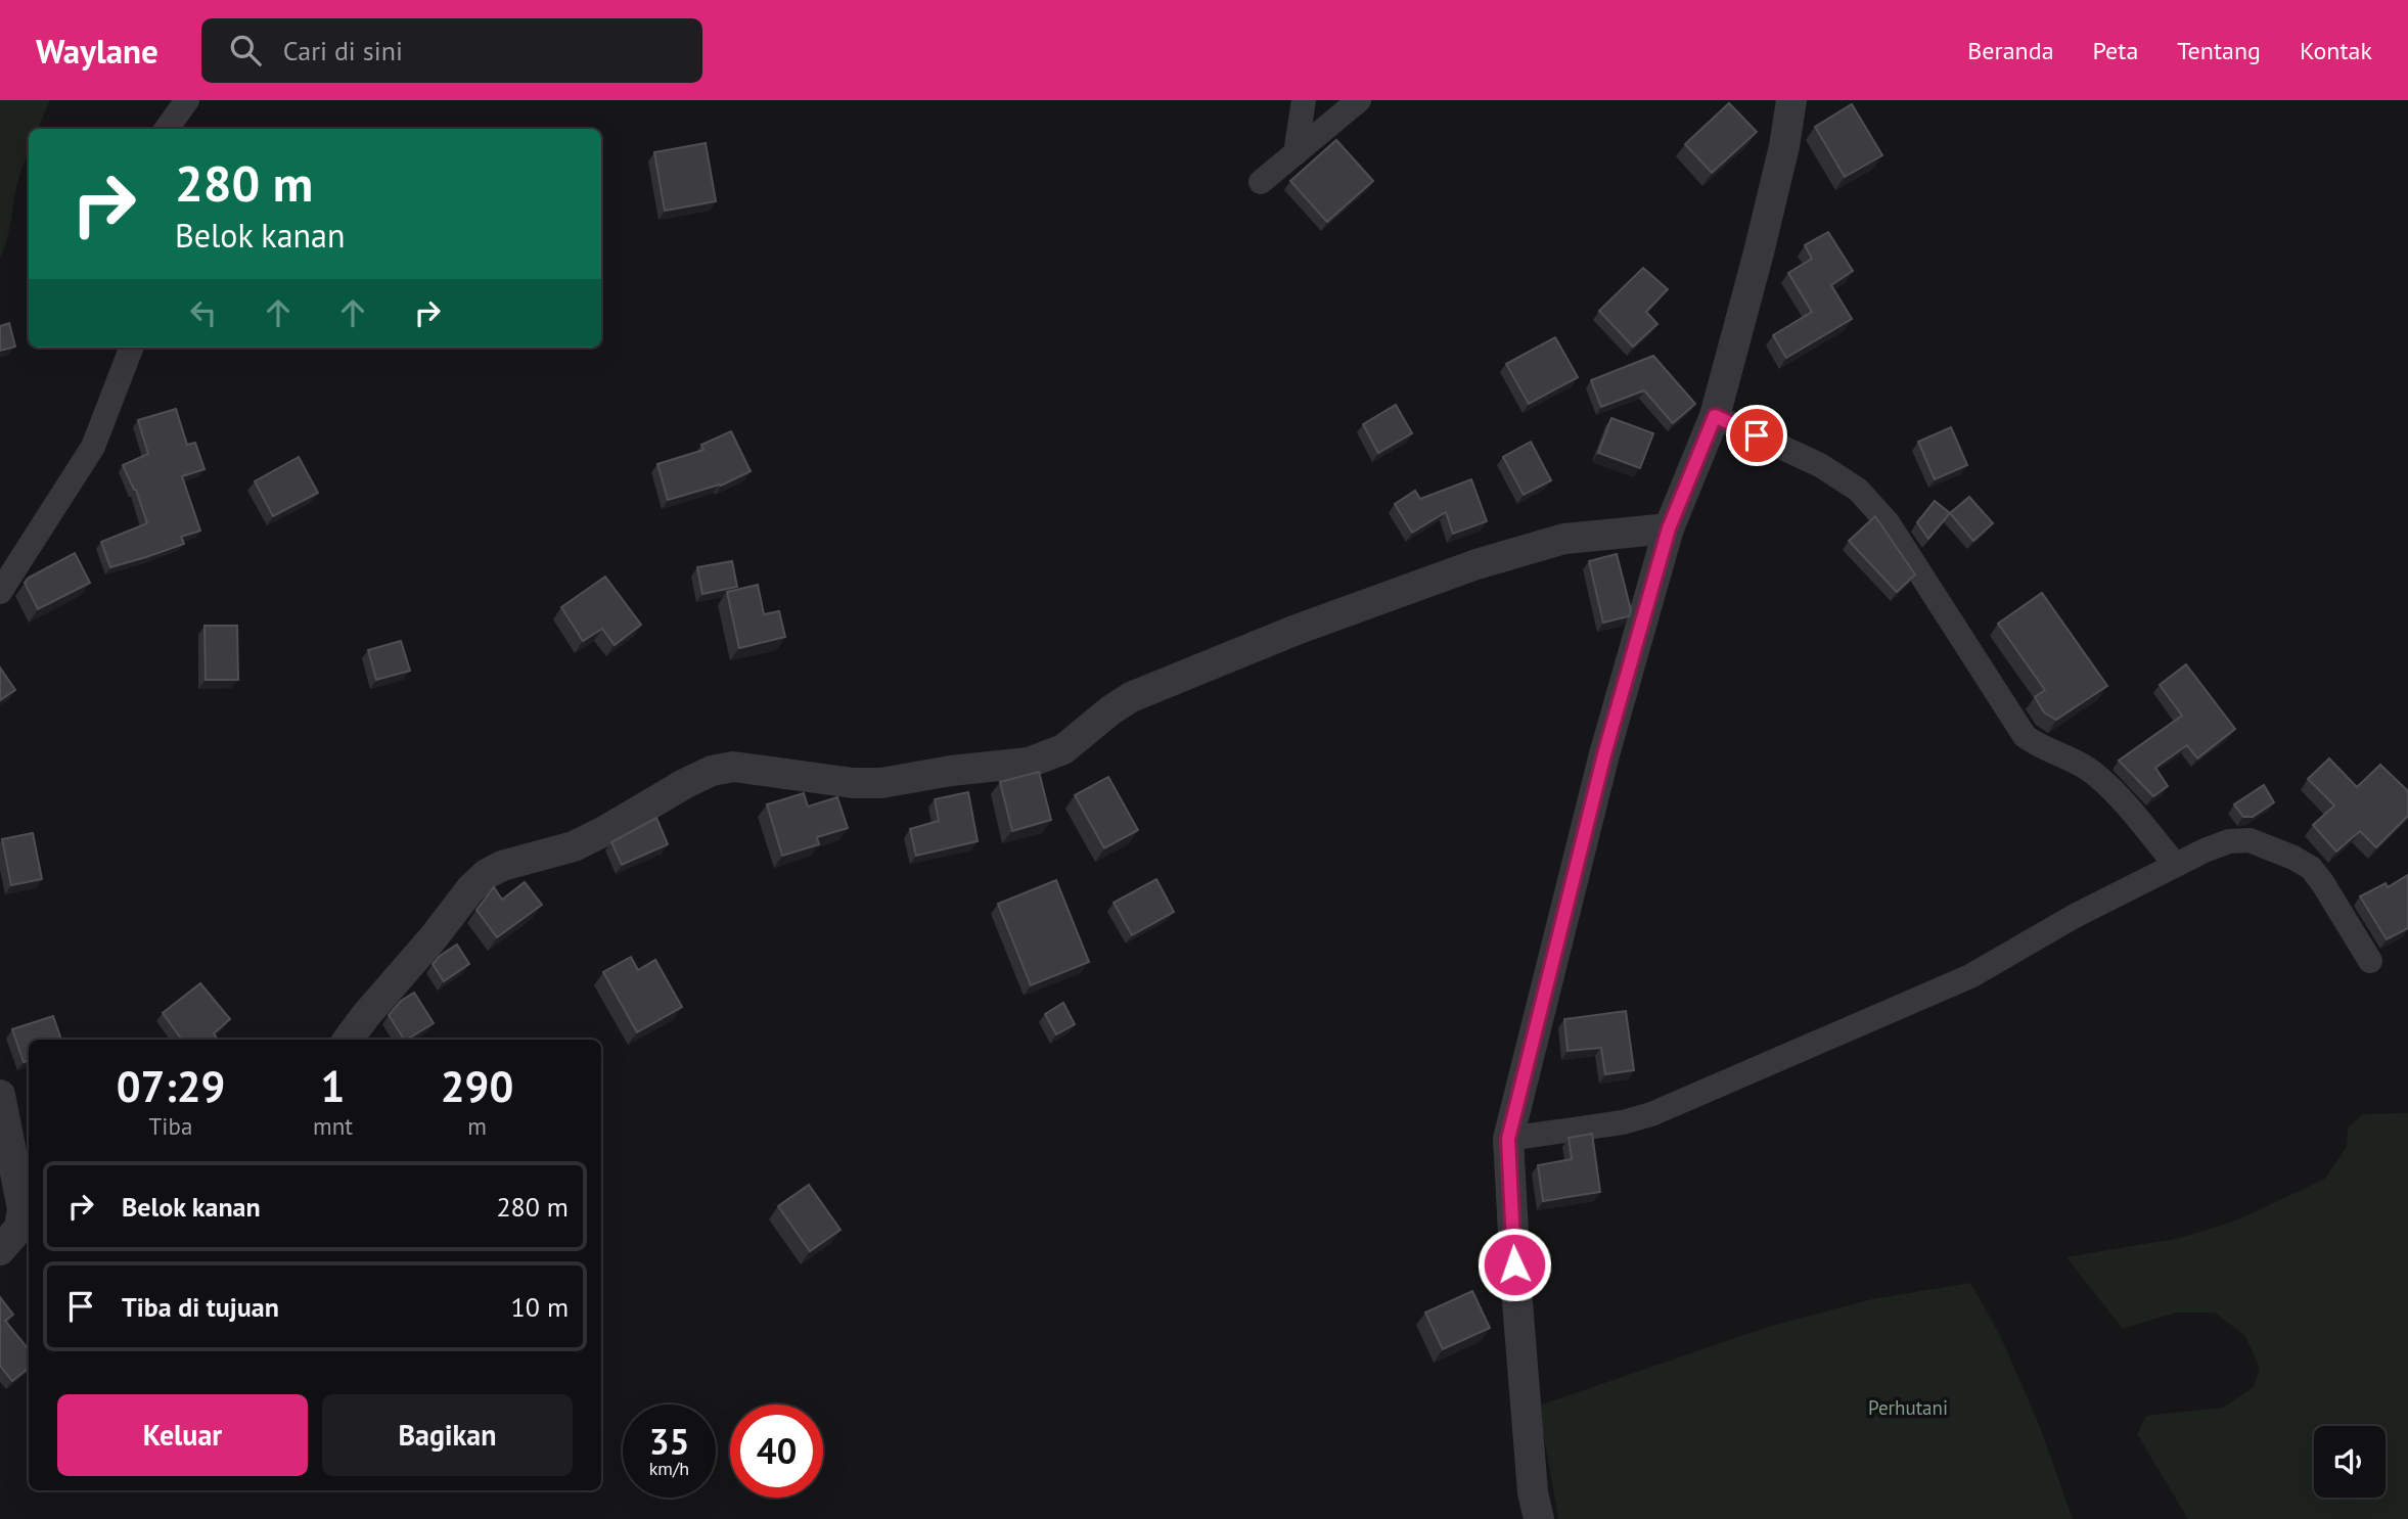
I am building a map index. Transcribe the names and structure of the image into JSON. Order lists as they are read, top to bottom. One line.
{"parks":["Perhutani"],"page":{"header":"Waylane","search":"Cari di sini","nav":["Beranda","Peta","Tentang","Kontak"],"turn":["280 m","Belok kanan"],"eta":["07:29","Tiba","1","mnt","290","m"],"list":[{"name":"Belok kanan","value":"280 m"},{"name":"Tiba di tujuan","value":"10 m"}],"buttons":["Keluar","Bagikan"],"speed":"35 km/h","limit":"40"}}
